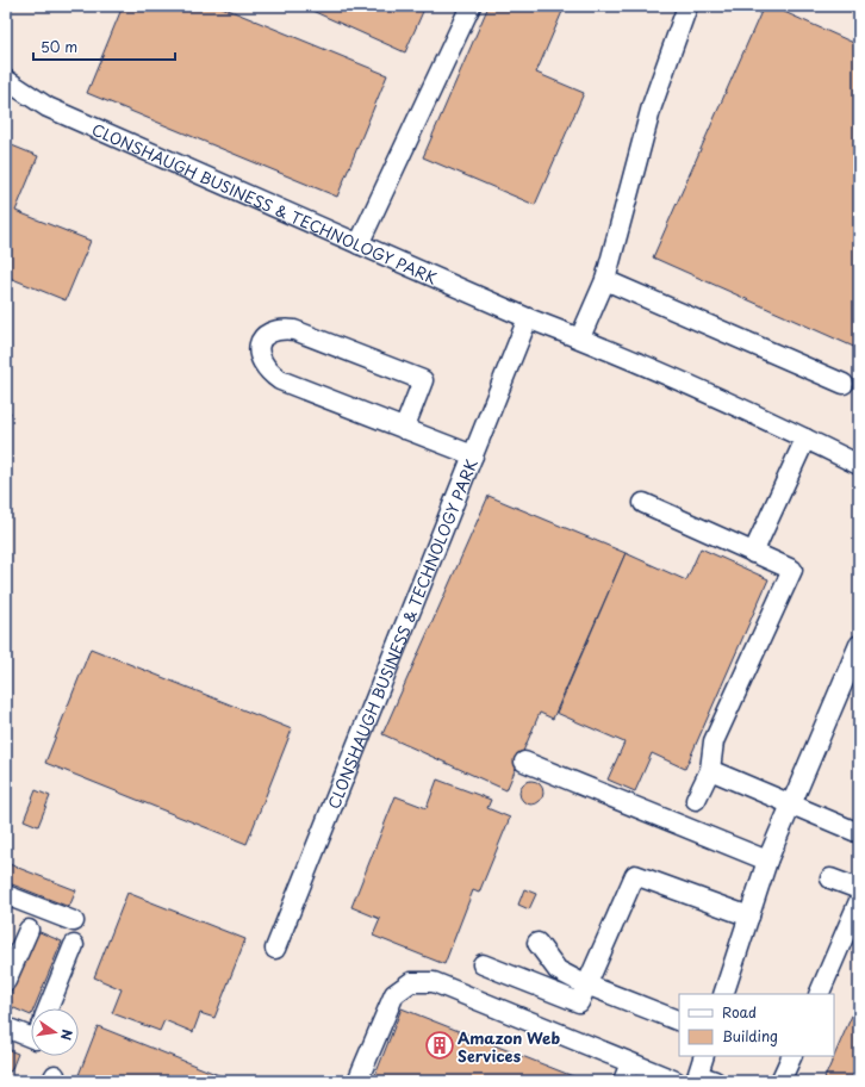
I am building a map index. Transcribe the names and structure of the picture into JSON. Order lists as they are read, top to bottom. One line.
{"streets":{"street":["CLONSHAUGH BUSINESS & TECHNOLOGY PARK"]},"places":{"building":["Amazon Web Services"]},"legend":["Road","Building"],"scale_bar":"50 m","north":"right"}
